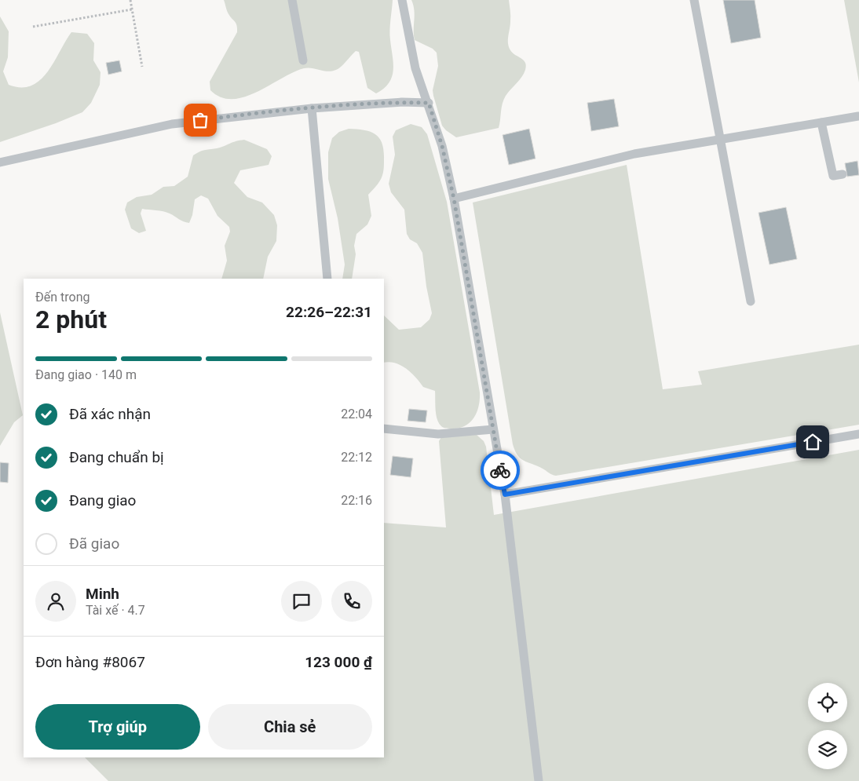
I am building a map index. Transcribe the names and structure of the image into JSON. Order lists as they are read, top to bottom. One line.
{"page":{"heading":["2 phút","Đến trong","22:26–22:31"],"panel":["Minh","Tài xế · 4.7","Đơn hàng #8067","123 000 ₫"],"bar":"Đang giao · 140 m","list":[["Đã xác nhận","22:04"],["Đang chuẩn bị","22:12"],["Đang giao","22:16"],"Đã giao"],"buttons":["Trợ giúp","Chia sẻ"]}}
